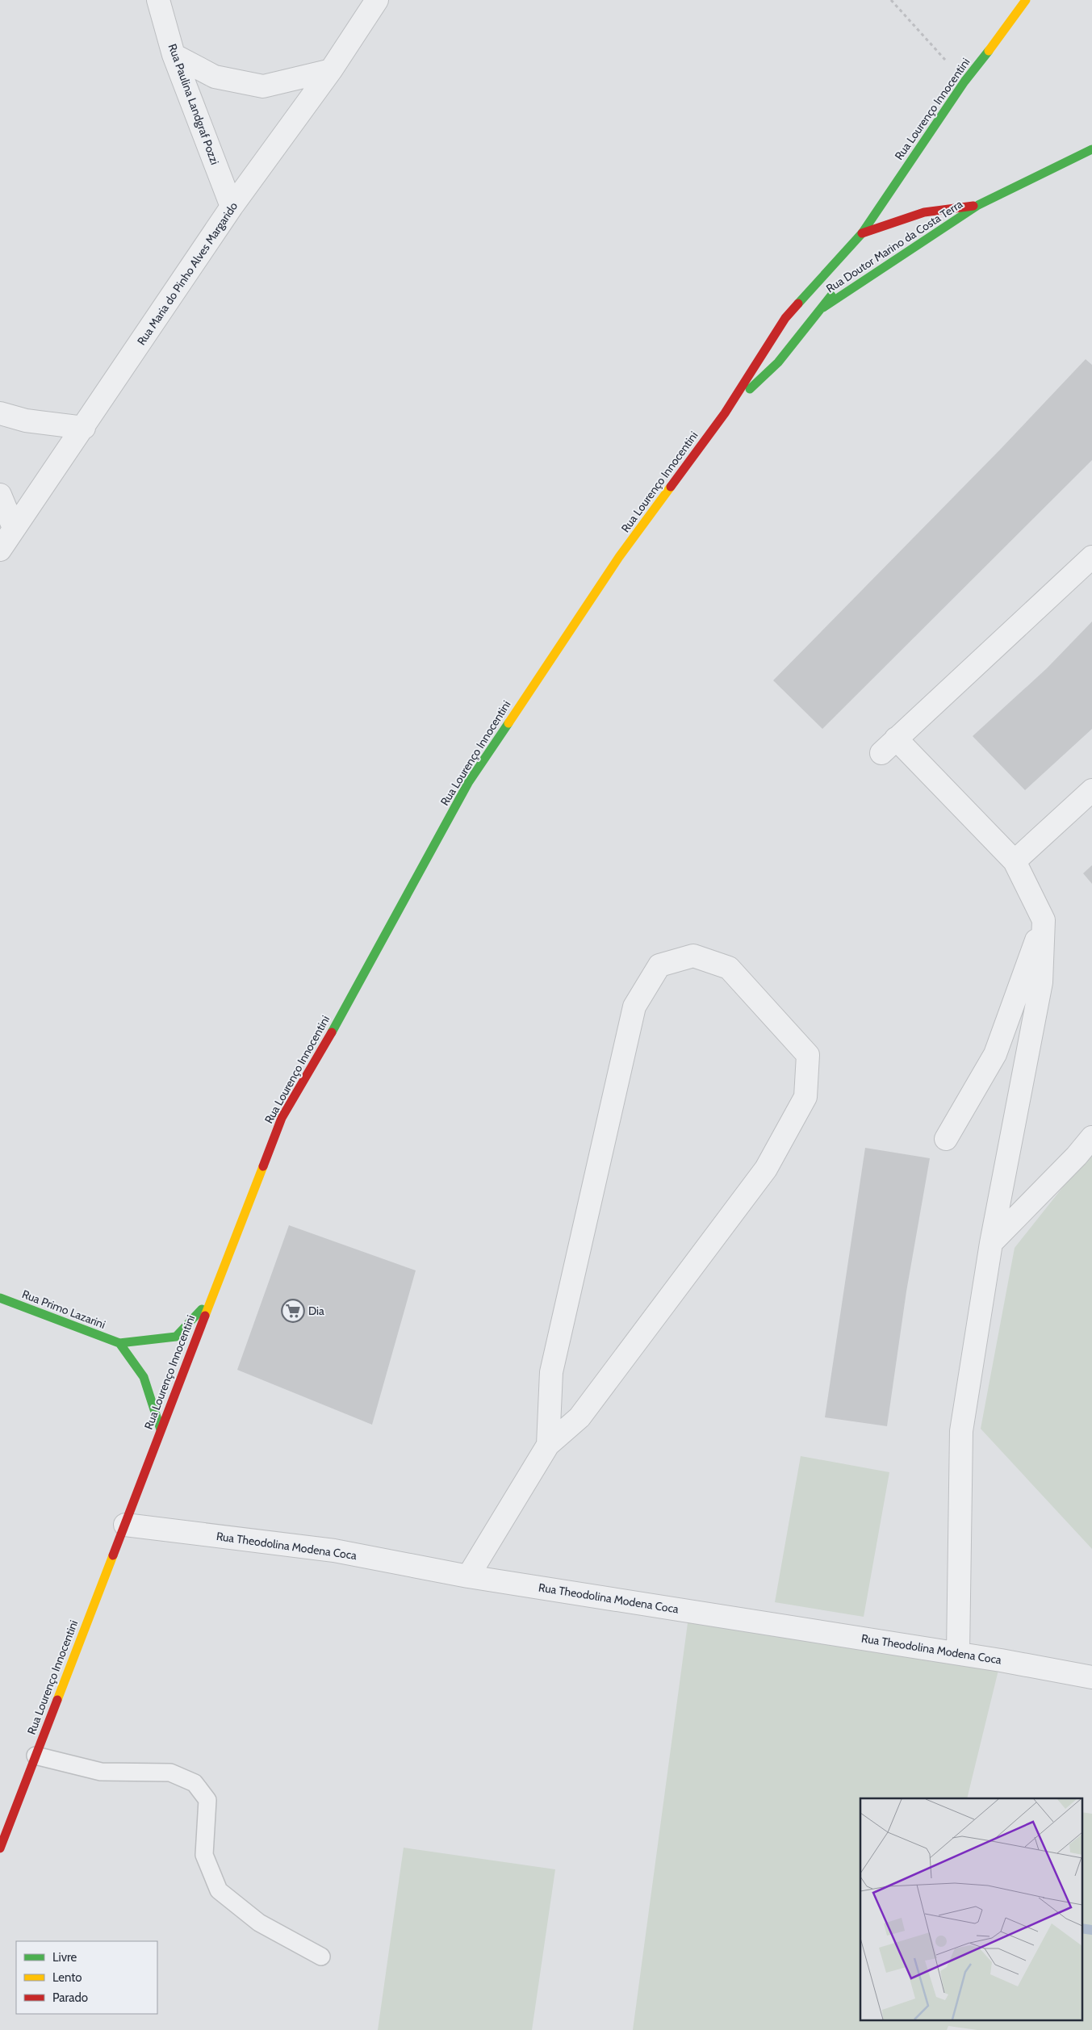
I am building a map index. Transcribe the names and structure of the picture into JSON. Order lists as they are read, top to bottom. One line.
{"streets":{"main road":["Rua Lourenço Innocentini","Rua Doutor Marino da Costa Terra","Rua Primo Lazarini"],"street":["Rua Paulina Landgraf Pozzi","Rua Maria do Pinho Alves Margarido","Rua Theodolina Modena Coca"]},"crossings":[["Rua Paulina Landgraf Pozzi","Rua Maria do Pinho Alves Margarido"],["Rua Lourenço Innocentini","Rua Doutor Marino da Costa Terra"],["Rua Lourenço Innocentini","Rua Theodolina Modena Coca"]],"places":{"supermarket":["Dia"]},"legend":["Livre","Lento","Parado"]}
